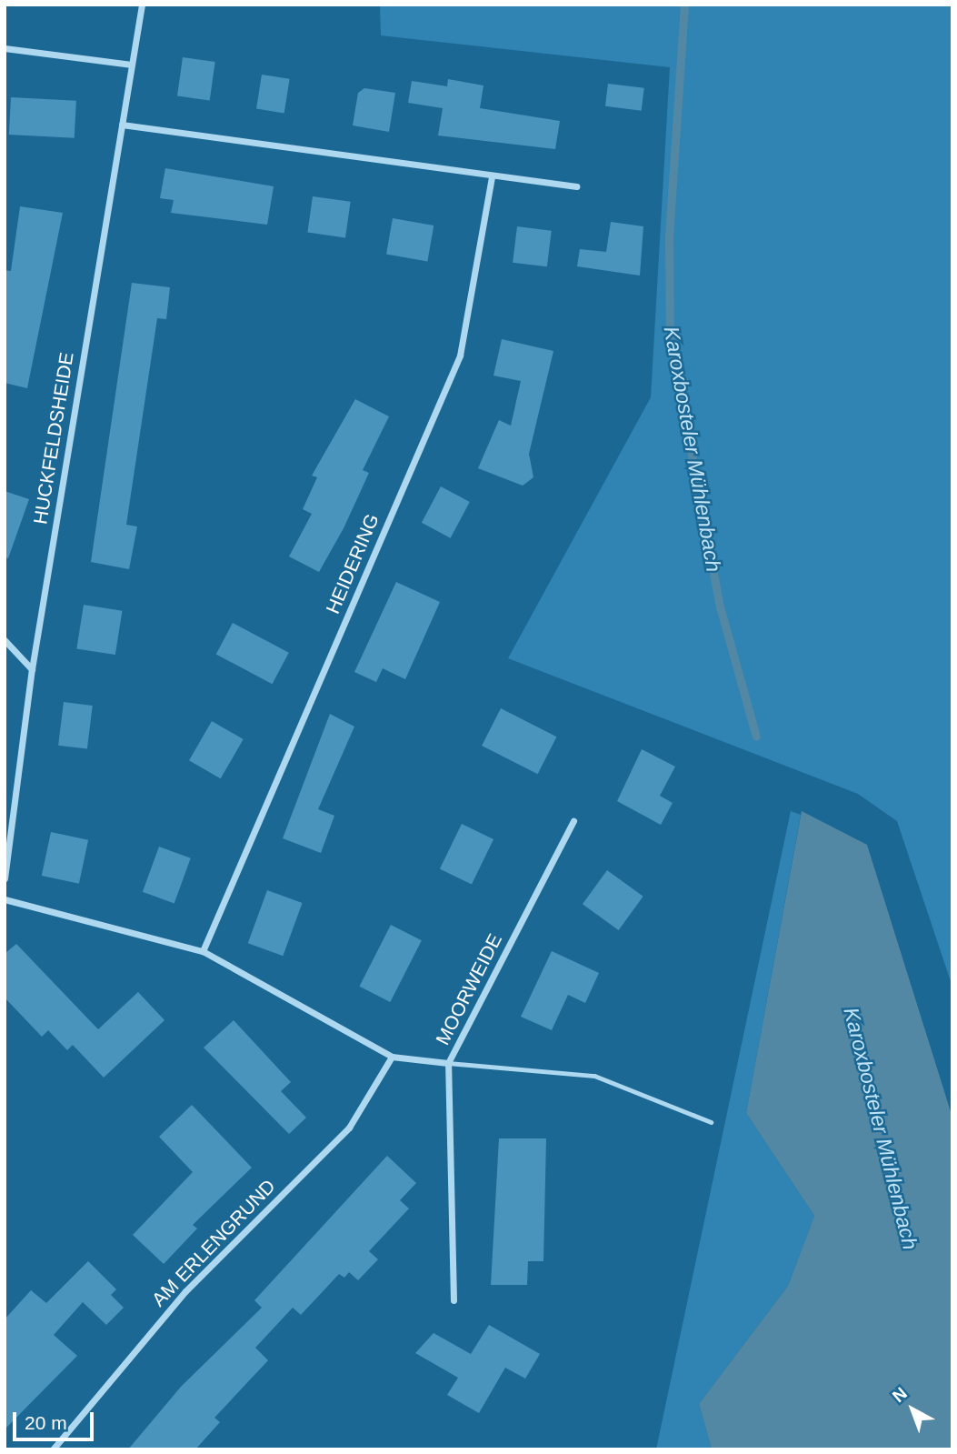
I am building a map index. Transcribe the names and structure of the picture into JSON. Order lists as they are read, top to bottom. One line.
{"streets":{"street":["HUCKFELDSHEIDE","HEIDERING","MOORWEIDE","AM ERLENGRUND"]},"water":["Karoxbosteler Mühlenbach"],"scale_bar":"20 m","north":"top left"}
